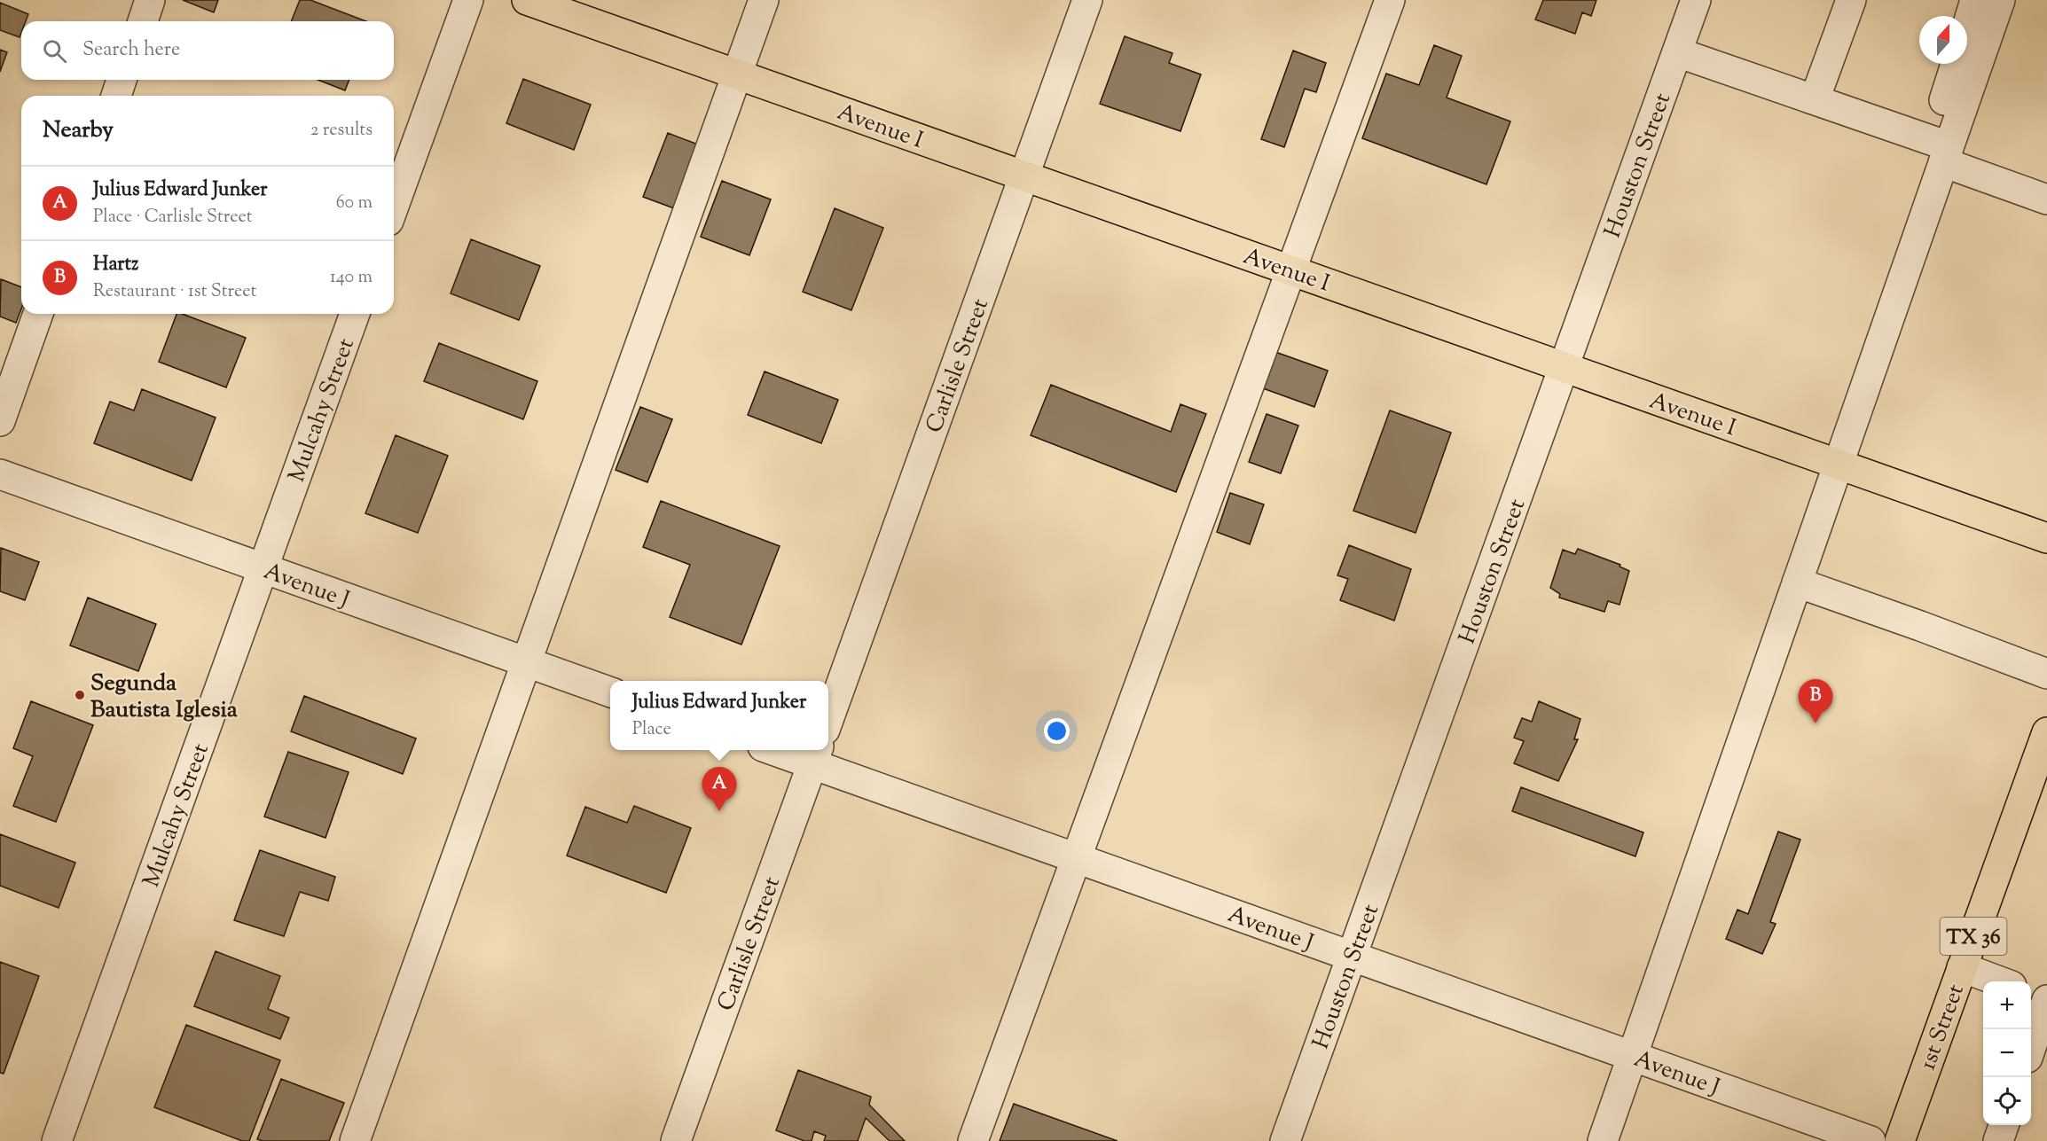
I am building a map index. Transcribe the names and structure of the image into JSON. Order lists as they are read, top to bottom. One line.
{"streets":{"main road":["Avenue I","TX 36","1st Street"],"street":["Houston Street","Carlisle Street","Mulcahy Street","Avenue J"]},"crossings":[["Avenue I","Houston Street"],["Avenue I","Carlisle Street"],["Houston Street","Avenue J"],["Carlisle Street","Avenue J"],["Mulcahy Street","Avenue J"]],"places":["Segunda Bautista Iglesia"],"north":"top","page":{"search":"Search here","heading":["Nearby","2 results"],"list":[{"mark":"A","name":"Julius Edward Junker","note":"Place · Carlisle Street","value":"60 m"},{"mark":"B","name":"Hartz","note":"Restaurant · 1st Street","value":"140 m"}],"pins":["B","A"],"popup":["Julius Edward Junker","Place"],"map_buttons":["+","−"]}}
